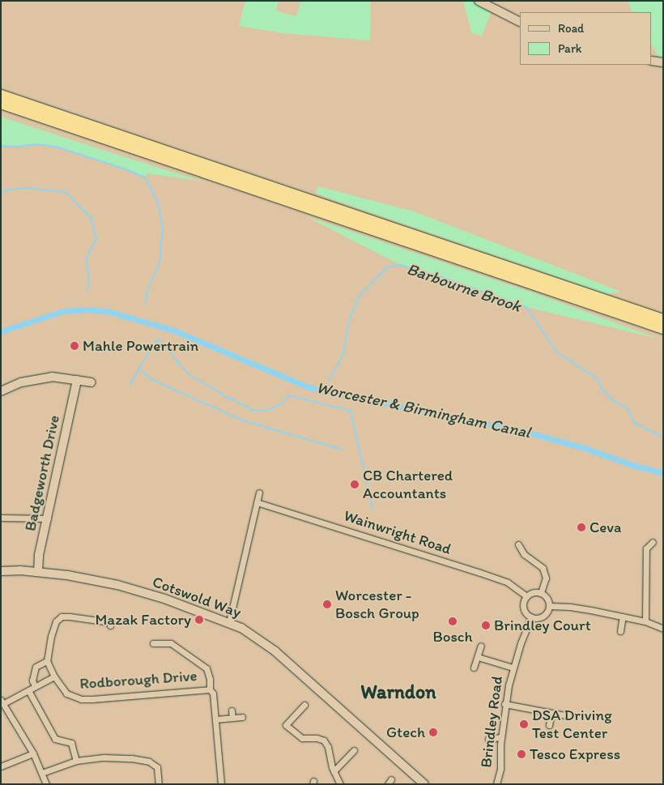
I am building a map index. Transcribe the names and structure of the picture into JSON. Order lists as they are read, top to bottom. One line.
{"streets":{"main road":["Badgeworth Drive","Cotswold Way"],"street":["Wainwright Road","Rodborough Drive","Brindley Road"]},"crossings":[["Badgeworth Drive","Cotswold Way"],["Wainwright Road","Brindley Road"]],"districts":["Warndon"],"water":["Barbourne Brook","Worcester & Birmingham Canal"],"places":["Mahle Powertrain","CB Chartered Accountants","Ceva","Worcester - Bosch Group","Mazak Factory","Bosch","Brindley Court","DSA Driving Test Center","Gtech","Tesco Express"],"legend":["Road","Park"]}
